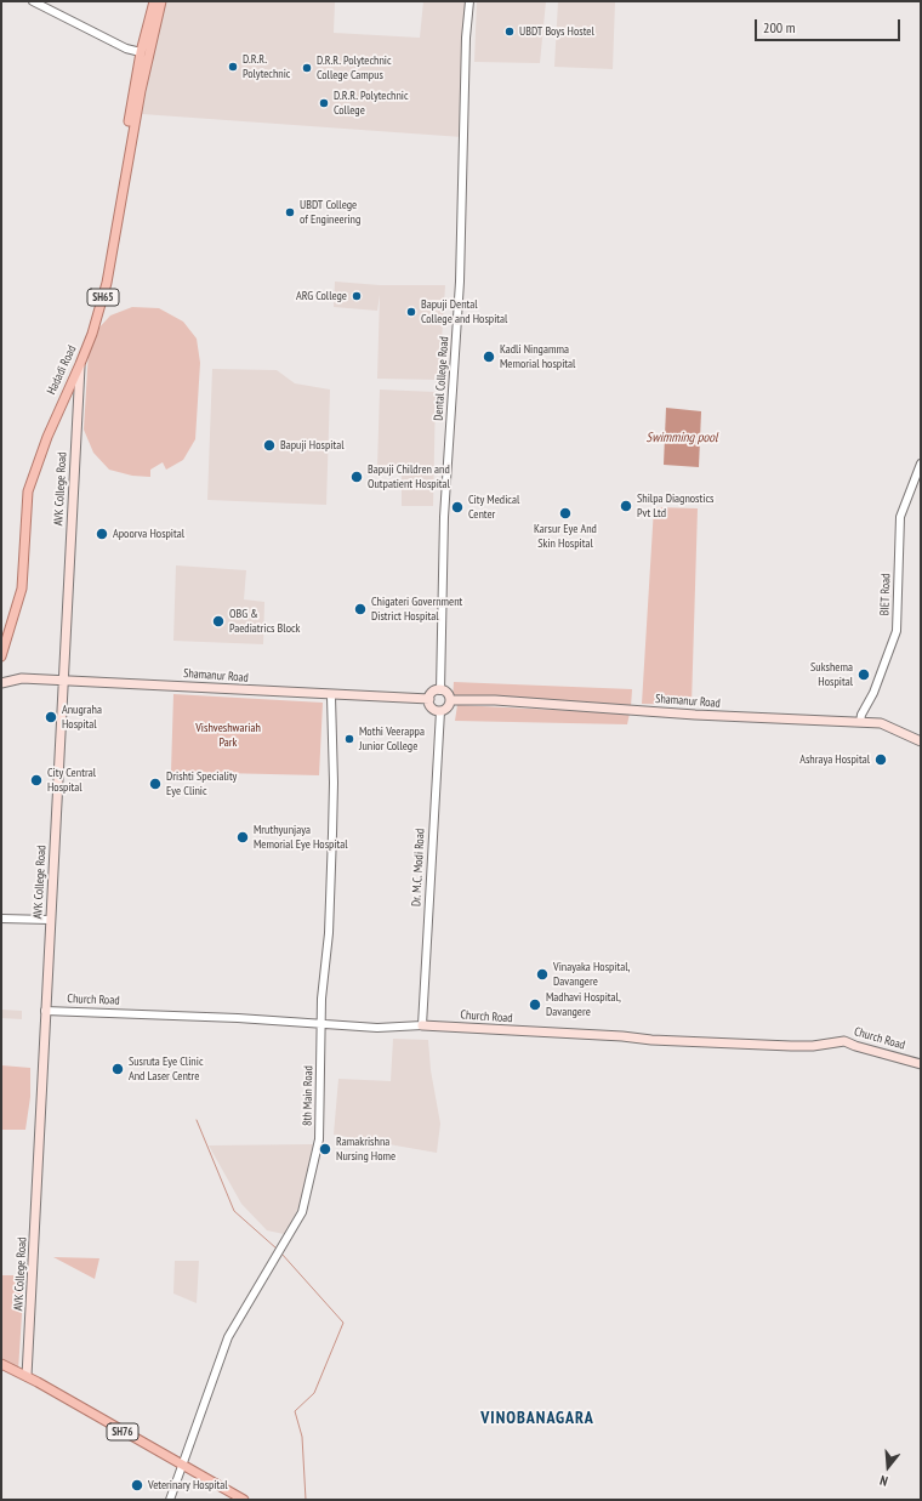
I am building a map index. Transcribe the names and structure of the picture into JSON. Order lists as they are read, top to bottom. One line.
{"streets":{"main road":["SH65","Hadadi Road","AVK College Road","Shamanur Road","Church Road","SH76"],"street":["Dental College Road","BIET Road","Dr. M.C. Modi Road","8th Main Road"]},"crossings":[["Hadadi Road","AVK College Road"],["Dental College Road","Shamanur Road"],["Dental College Road","Dr. M.C. Modi Road"],["AVK College Road","Shamanur Road"],["AVK College Road","Church Road"],["AVK College Road","SH76"],["BIET Road","Shamanur Road"],["Shamanur Road","Dr. M.C. Modi Road"],["Shamanur Road","8th Main Road"],["Dr. M.C. Modi Road","Church Road"],["Church Road","8th Main Road"],["8th Main Road","SH76"]],"districts":["VINOBANAGARA"],"water":["Swimming pool"],"parks":["Vishveshwariah Park"],"places":["UBDT Boys Hostel","D.R.R. Polytechnic","D.R.R. Polytechnic College Campus","D.R.R. Polytechnic College","UBDT College of Engineering","ARG College","Bapuji Dental College and Hospital","Kadli Ningamma Memorial hospital","Bapuji Hospital","Bapuji Children and Outpatient Hospital","Shilpa Diagnostics Pvt Ltd","City Medical Center","Karsur Eye And Skin Hospital","Apoorva Hospital","Chigateri Government District Hospital","OBG & Paediatrics Block","Sukshema Hospital","Anugraha Hospital","Mothi Veerappa Junior College","Ashraya Hospital","City Central Hospital","Drishti Speciality Eye Clinic","Mruthyunjaya Memorial Eye Hospital","Vinayaka Hospital, Davangere","Madhavi Hospital, Davangere","Susruta Eye Clinic And Laser Centre","Ramakrishna Nursing Home","Veterinary Hospital"],"scale_bar":"200 m","north":"bottom"}
